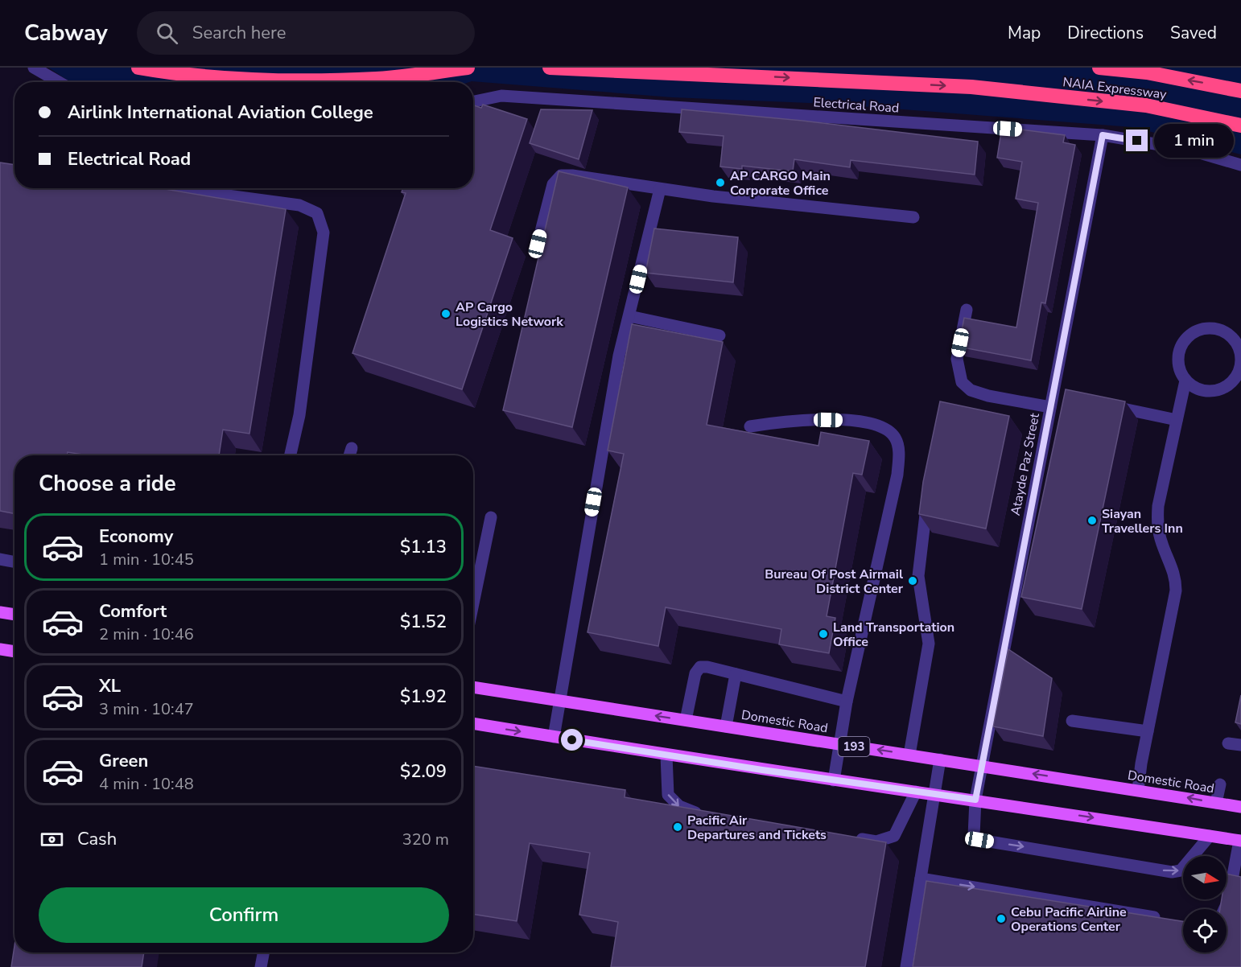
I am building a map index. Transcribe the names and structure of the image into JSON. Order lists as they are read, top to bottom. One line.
{"streets":{"highway":["NAIA Expressway"],"main road":["Domestic Road","193"],"street":["Electrical Road","Atayde Paz Street"]},"crossings":[["Electrical Road","Atayde Paz Street"],["Atayde Paz Street","Domestic Road"]],"places":["AP CARGO Main Corporate Office","AP Cargo Logistics Network","Siayan Travellers Inn","Bureau Of Post Airmail District Center","Land Transportation Office","Pacific Air Departures and Tickets","Cebu Pacific Airline Operations Center"],"north":"right","page":{"header":"Cabway","search":"Search here","nav":["Map","Directions","Saved"],"banner":["Airlink International Aviation College","Electrical Road"],"bubble":"1 min","heading":"Choose a ride","list":[{"name":"Economy","note":"1 min · 10:45","value":"$1.13"},{"name":"Comfort","note":"2 min · 10:46","value":"$1.52"},{"name":"XL","note":"3 min · 10:47","value":"$1.92"},{"name":"Green","note":"4 min · 10:48","value":"$2.09"}],"pay":["Cash","320 m"],"buttons":"Confirm"}}
